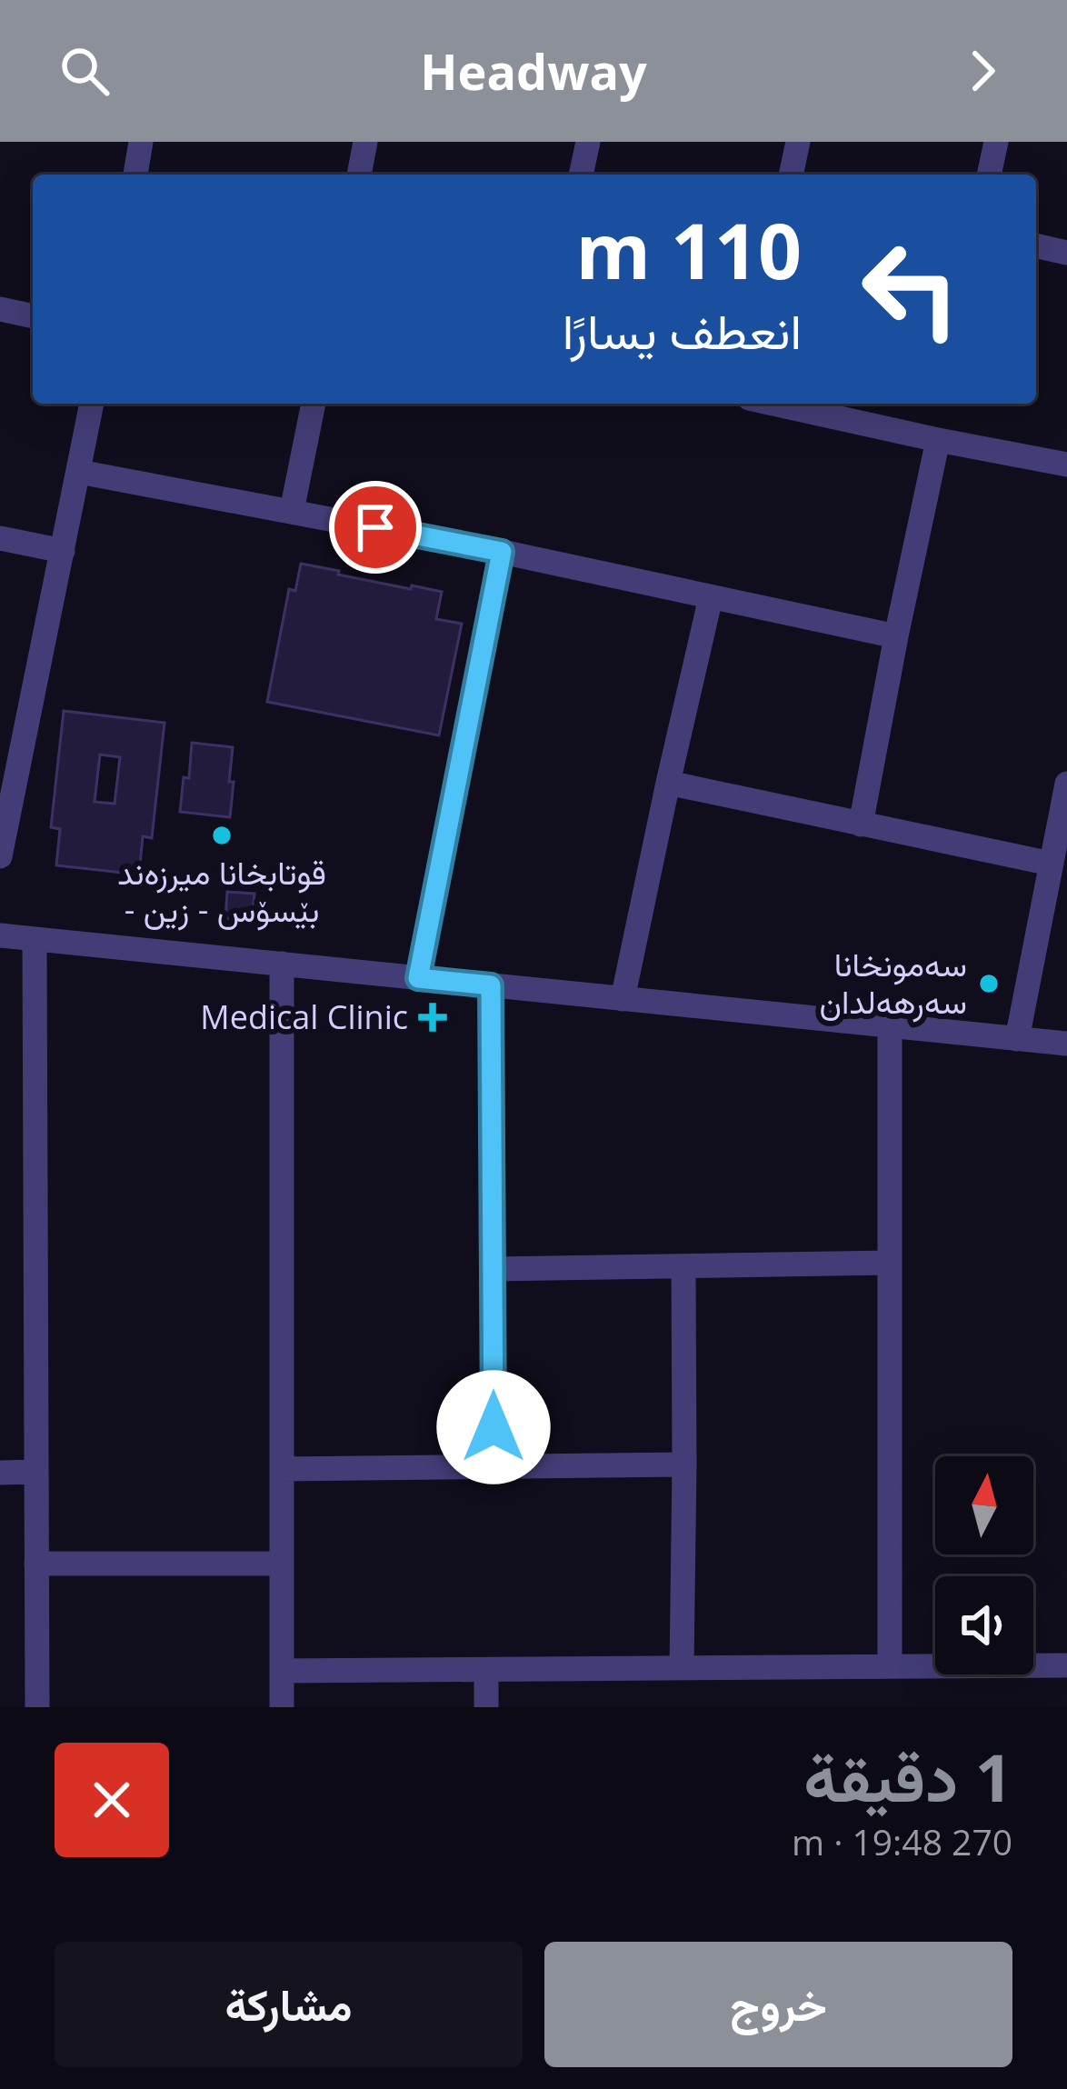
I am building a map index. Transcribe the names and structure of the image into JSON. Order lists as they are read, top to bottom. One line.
{"places":{"other":["قوتابخانا میرزەند - بێسۆس - زین","سەمونخانا سەرهەلدان"],"health":["Medical Clinic"]},"north":"top","page":{"header":"Headway","turn":["110 m","انعطف يسارًا"],"heading":["1 دقيقة","270 m · 19:48"],"buttons":["خروج","مشاركة"]}}
